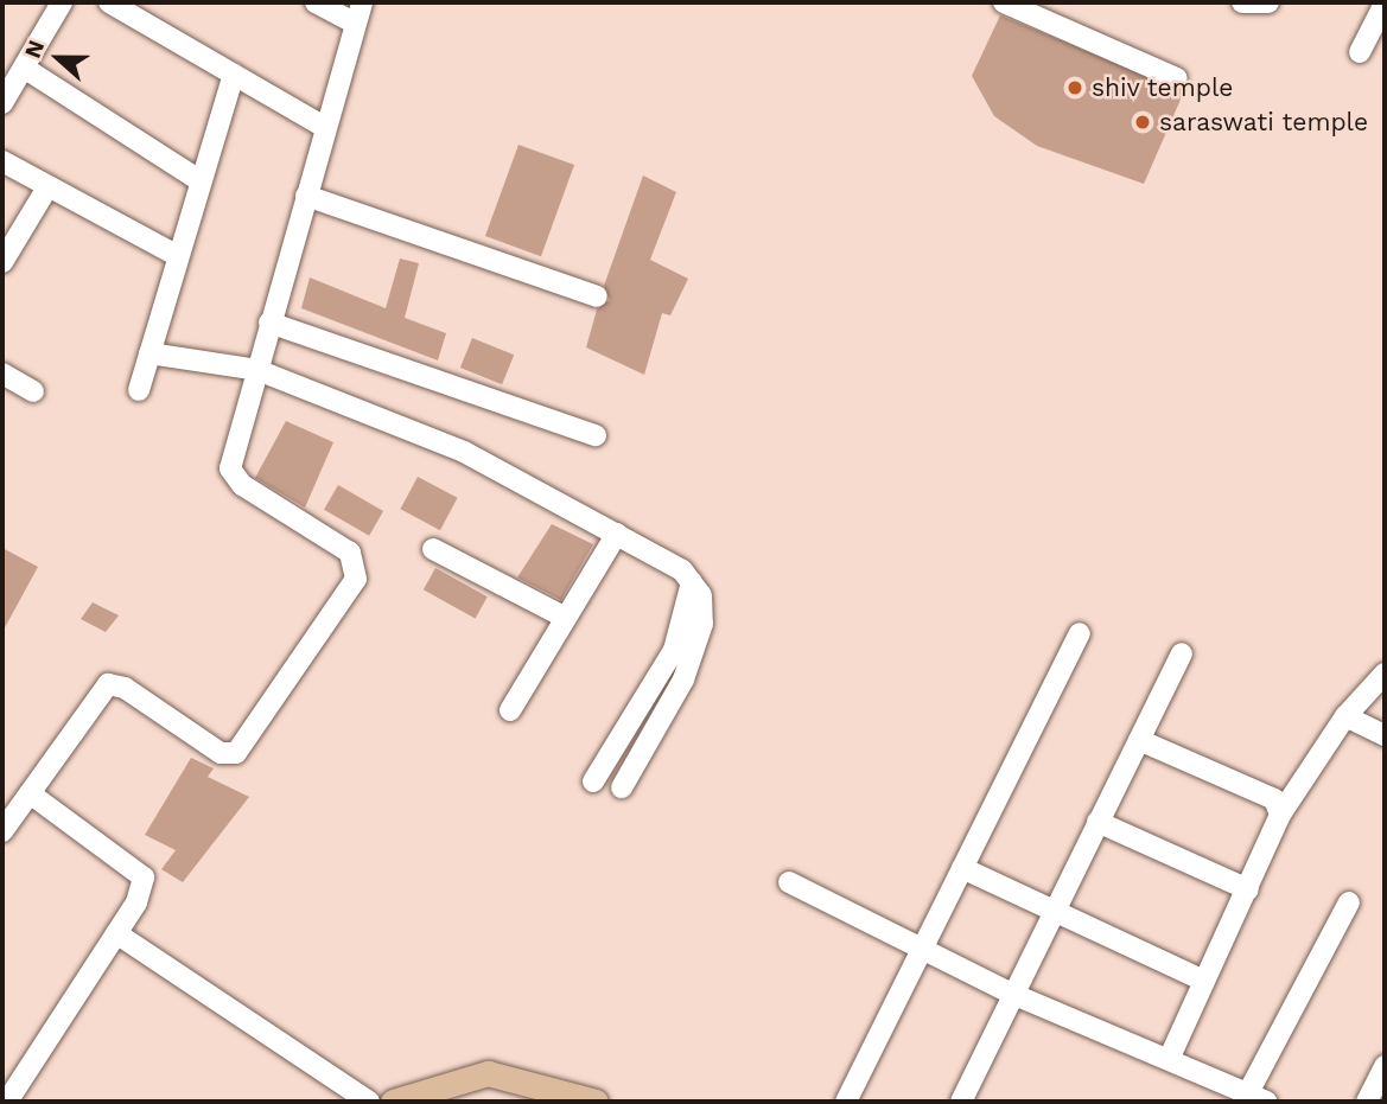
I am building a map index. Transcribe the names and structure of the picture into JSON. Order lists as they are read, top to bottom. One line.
{"places":["shiv temple","saraswati temple"],"north":"left"}
